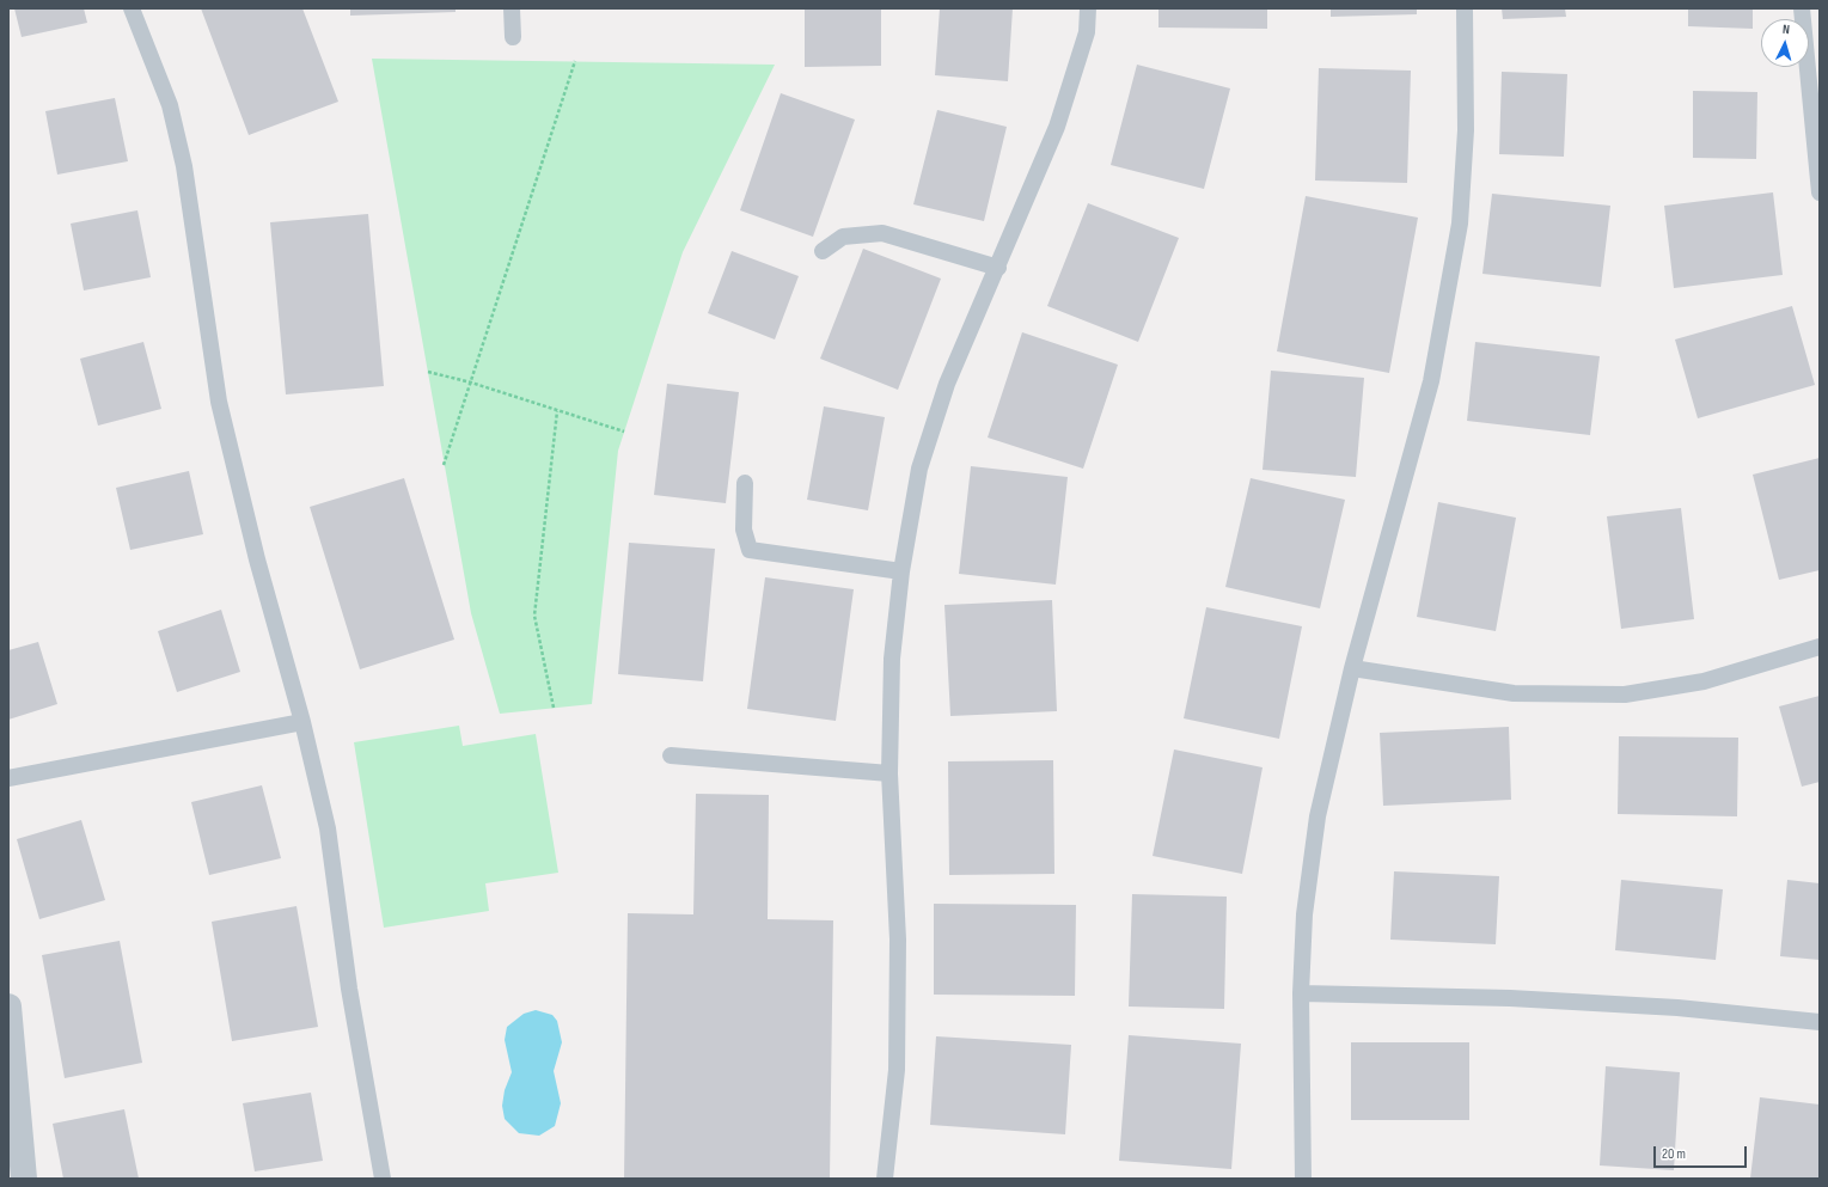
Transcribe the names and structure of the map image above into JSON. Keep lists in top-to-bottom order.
{
  "scale_bar": "20 m",
  "north": "top"
}
